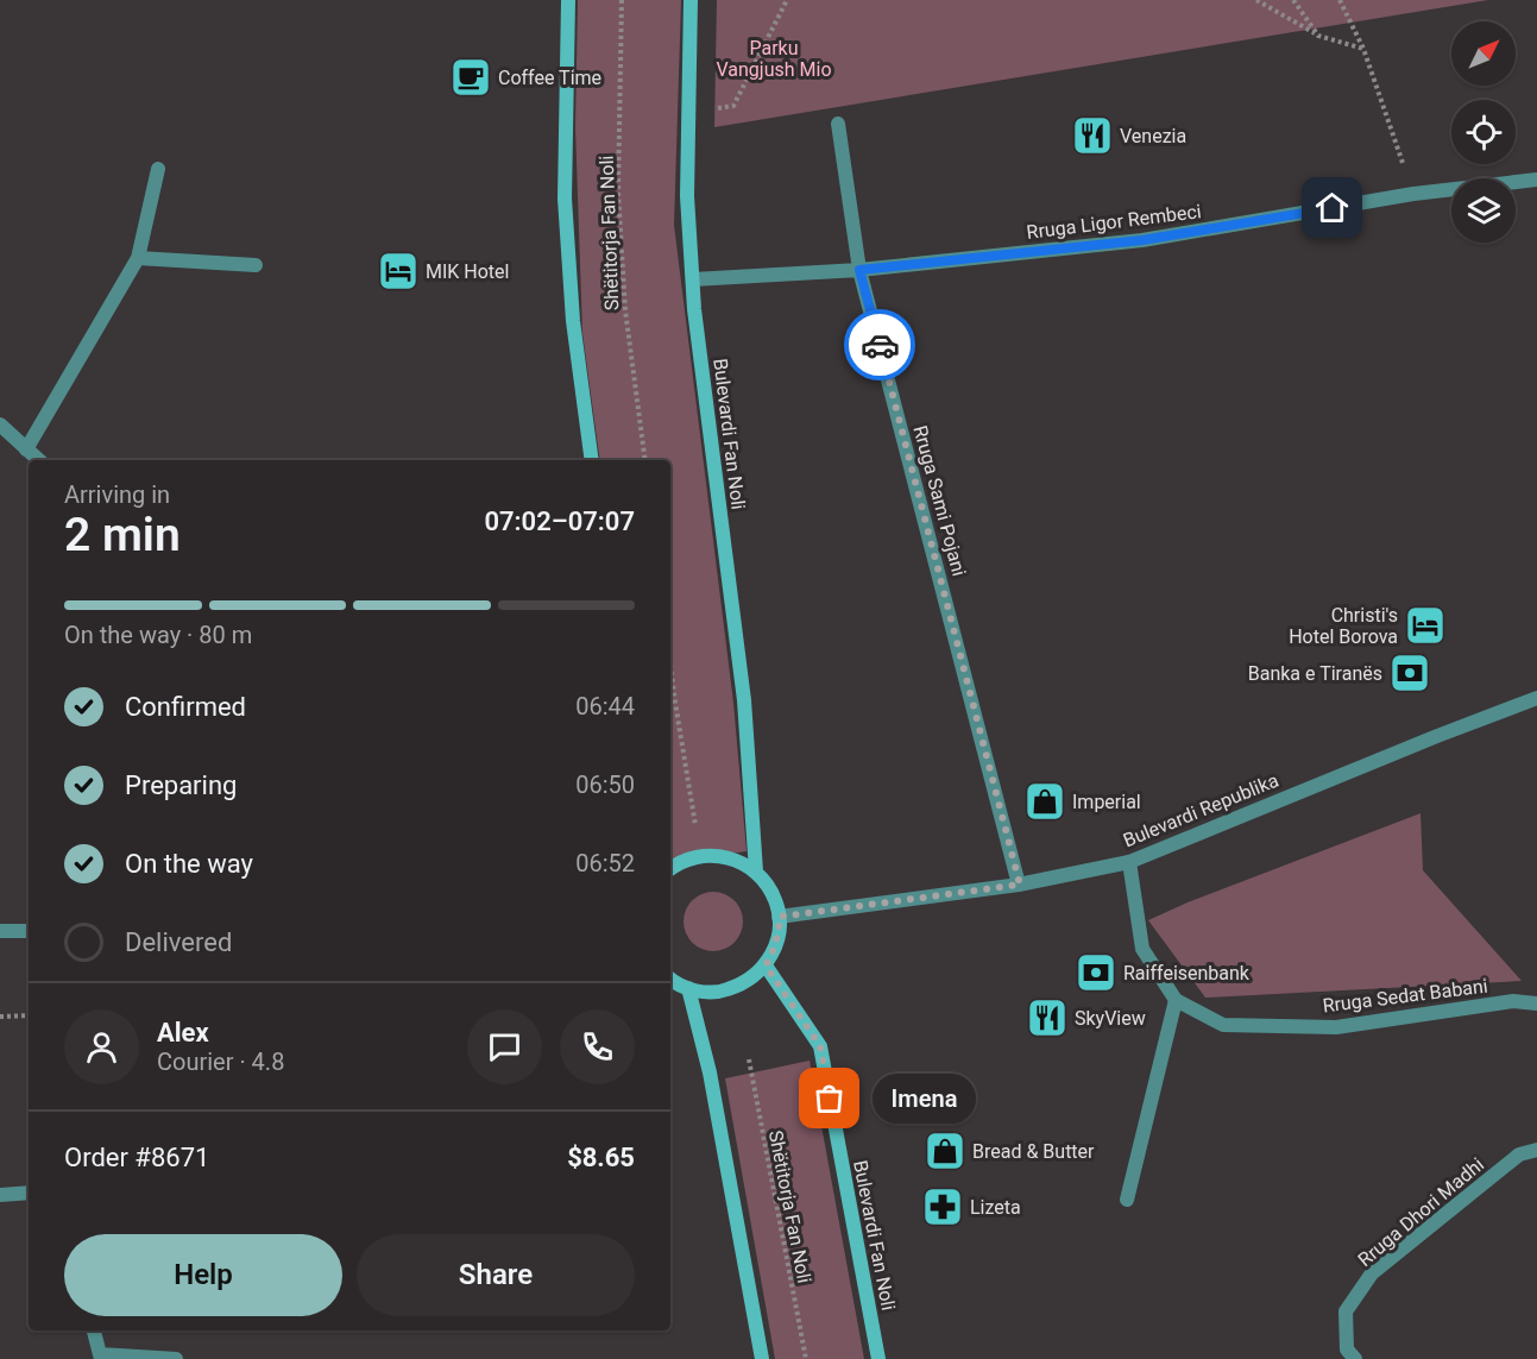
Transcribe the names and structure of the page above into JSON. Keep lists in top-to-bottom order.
{
  "streets": {
    "main road": ["Bulevardi Fan Noli"],
    "street": [
      "Rruga Ligor Rembeci",
      "Rruga Sami Pojani",
      "Bulevardi Republika",
      "Rruga Sedat Babani",
      "Rruga Dhori Madhi"
    ],
    "path": ["Shëtitorja Fan Noli"]
  },
  "crossings": [
    ["Rruga Ligor Rembeci", "Bulevardi Fan Noli"],
    ["Rruga Ligor Rembeci", "Rruga Sami Pojani"],
    ["Rruga Sami Pojani", "Bulevardi Republika"],
    ["Bulevardi Republika", "Rruga Sedat Babani"]
  ],
  "parks": ["Parku Vangjush Mio"],
  "places": {
    "cafe": ["Coffee Time"],
    "restaurant": ["Venezia", "SkyView"],
    "hotel": ["MIK Hotel", "Christi's Hotel Borova"],
    "bank": ["Banka e Tiranës", "Raiffeisenbank"],
    "shop": ["Imperial", "Bread & Butter"],
    "other": ["Imena"],
    "pharmacy": ["Lizeta"]
  },
  "north": "top right",
  "page": {
    "heading": ["2 min", "Arriving in", "07:02–07:07"],
    "panel": [
      "Alex",
      "Courier · 4.8",
      "Order #8671",
      "$8.65"
    ],
    "bar": "On the way · 80 m",
    "list": [
      ["Confirmed", "06:44"],
      ["Preparing", "06:50"],
      ["On the way", "06:52"],
      "Delivered"
    ],
    "bubble": "Imena",
    "buttons": ["Help", "Share"]
  }
}
